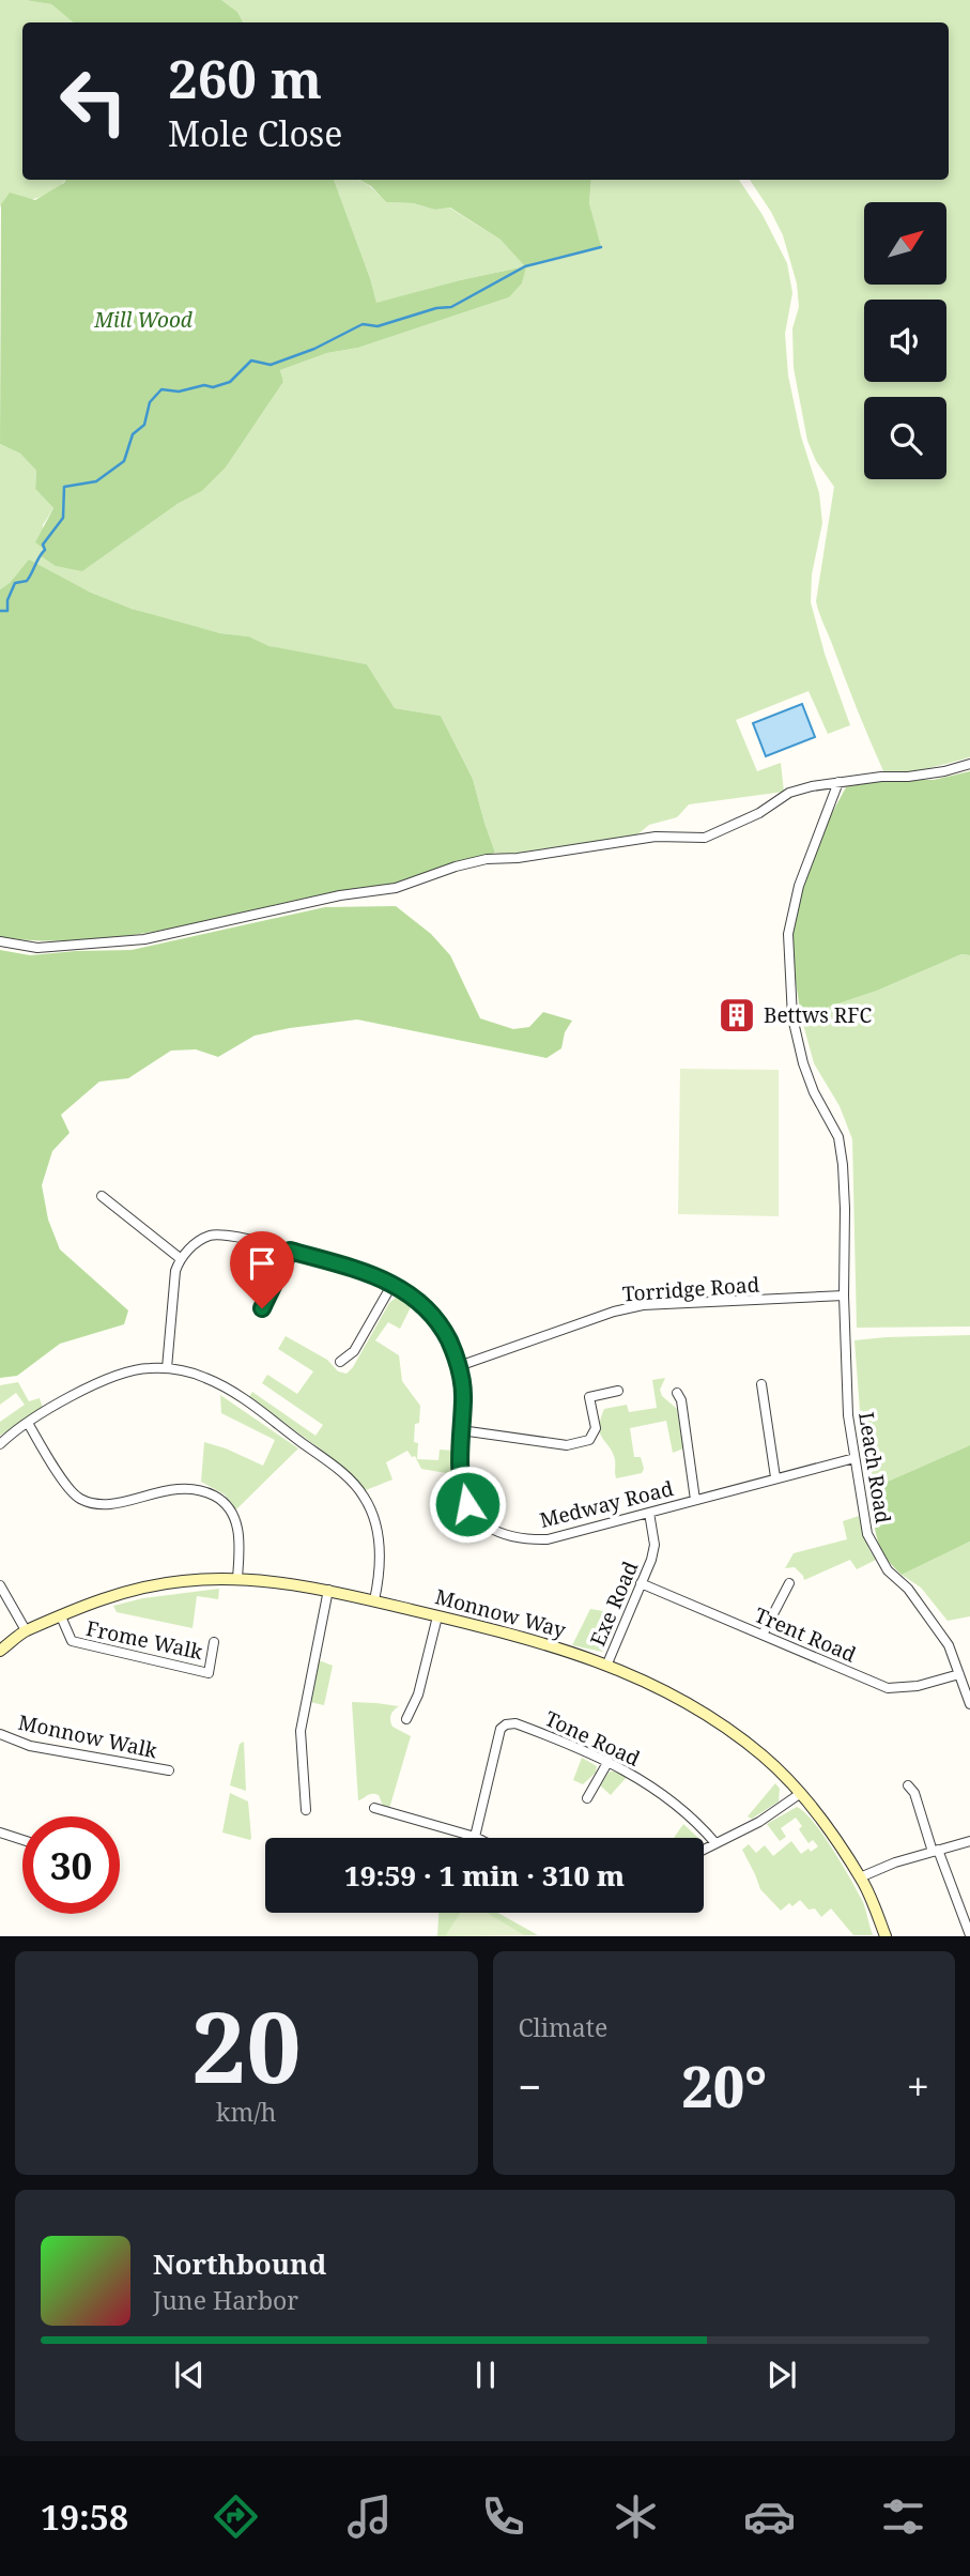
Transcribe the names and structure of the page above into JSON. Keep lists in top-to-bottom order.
{
  "streets": {
    "street": [
      "Torridge Road",
      "Leach Road",
      "Medway Road",
      "Exe Road",
      "Monnow Way",
      "Trent Road",
      "Frome Walk",
      "Monnow Walk",
      "Tone Road"
    ]
  },
  "crossings": [
    ["Torridge Road", "Leach Road"],
    ["Torridge Road", "Medway Road"],
    ["Leach Road", "Medway Road"],
    ["Leach Road", "Trent Road"],
    ["Medway Road", "Exe Road"],
    ["Exe Road", "Monnow Way"],
    ["Exe Road", "Trent Road"],
    ["Monnow Way", "Frome Walk"]
  ],
  "parks": ["Mill Wood"],
  "places": {
    "building": ["Bettws RFC"]
  },
  "north": "top right",
  "page": {
    "turn": ["260 m", "Mole Close"],
    "limit": "30",
    "trip": "19:59 · 1 min · 310 m",
    "tile": [
      ["20", "km/h"],
      "Climate"
    ],
    "heat": ["−", "20°", "+"],
    "song": ["Northbound", "June Harbor"],
    "tabs": "19:58"
  }
}
